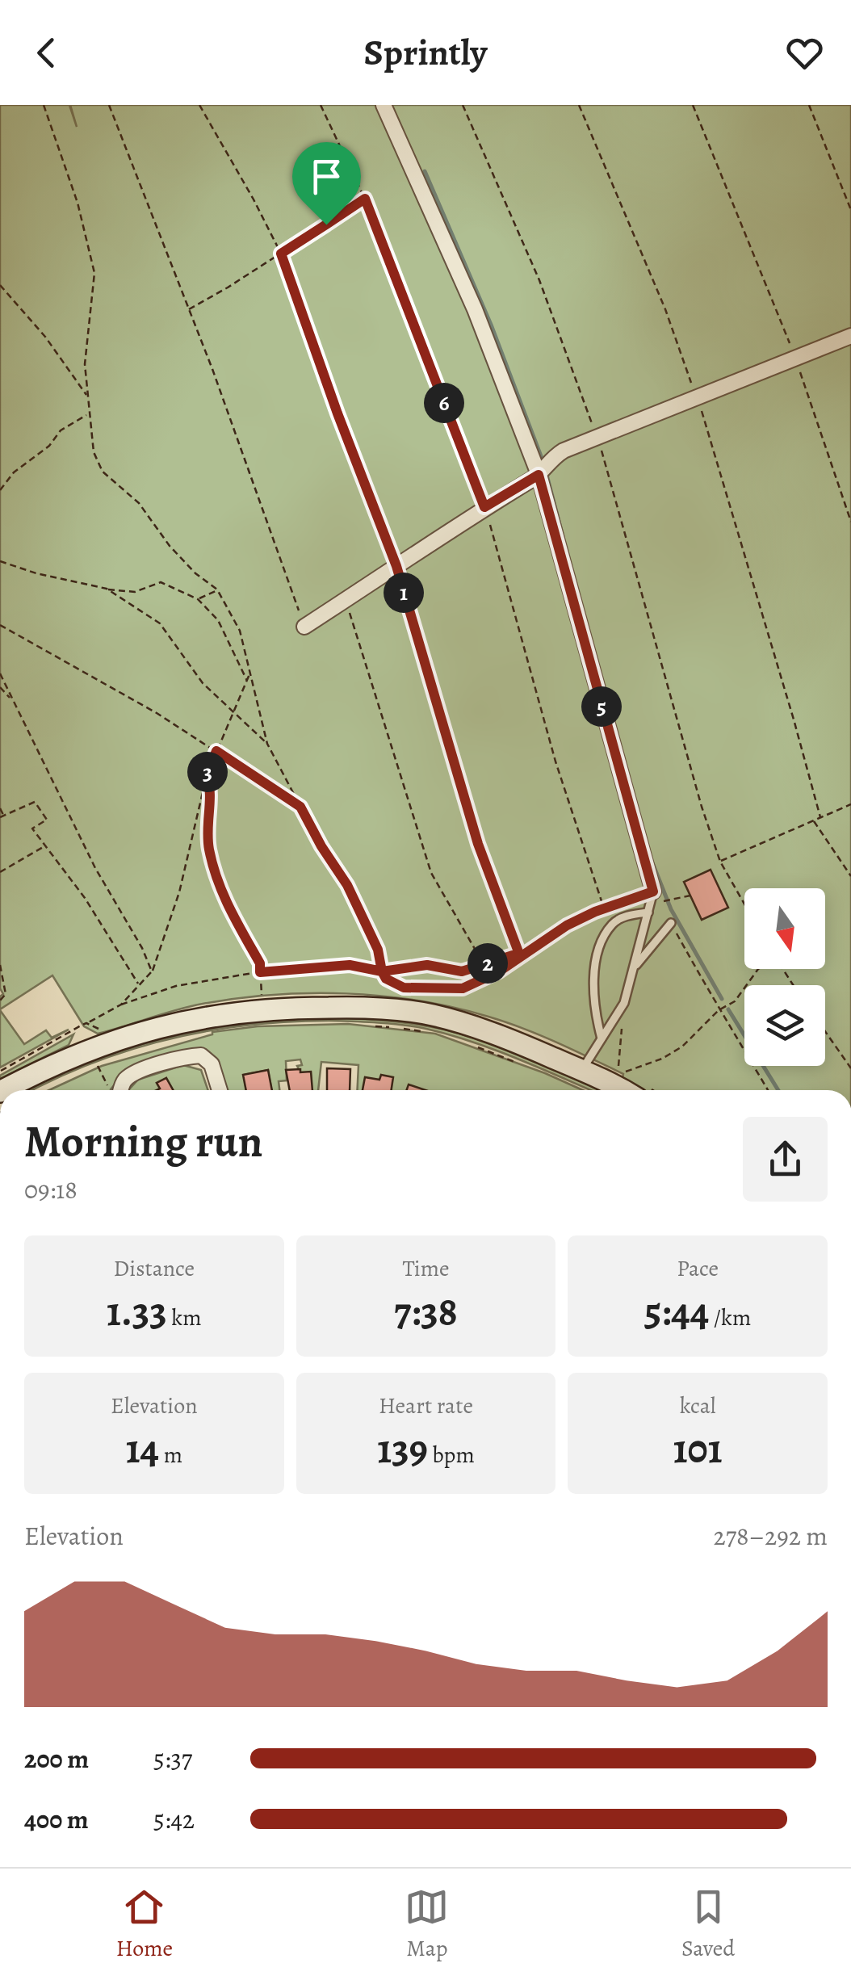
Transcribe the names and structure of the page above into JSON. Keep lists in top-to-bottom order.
{
  "north": "bottom",
  "page": {
    "header": "Sprintly",
    "pins": [
      "6",
      "1",
      "5",
      "3",
      "2"
    ],
    "heading": ["Morning run", "09:18"],
    "stats": [
      ["Distance", "1.33 km"],
      ["Time", "7:38"],
      ["Pace", "5:44 /km"],
      ["Elevation", "14 m"],
      ["Heart rate", "139 bpm"],
      ["kcal", "101"]
    ],
    "chart": ["Elevation", "278–292 m"],
    "list": [
      {
        "name": "200 m",
        "note": "5:37"
      },
      {
        "name": "400 m",
        "note": "5:42"
      }
    ],
    "tabs": ["Home", "Map", "Saved"]
  }
}
